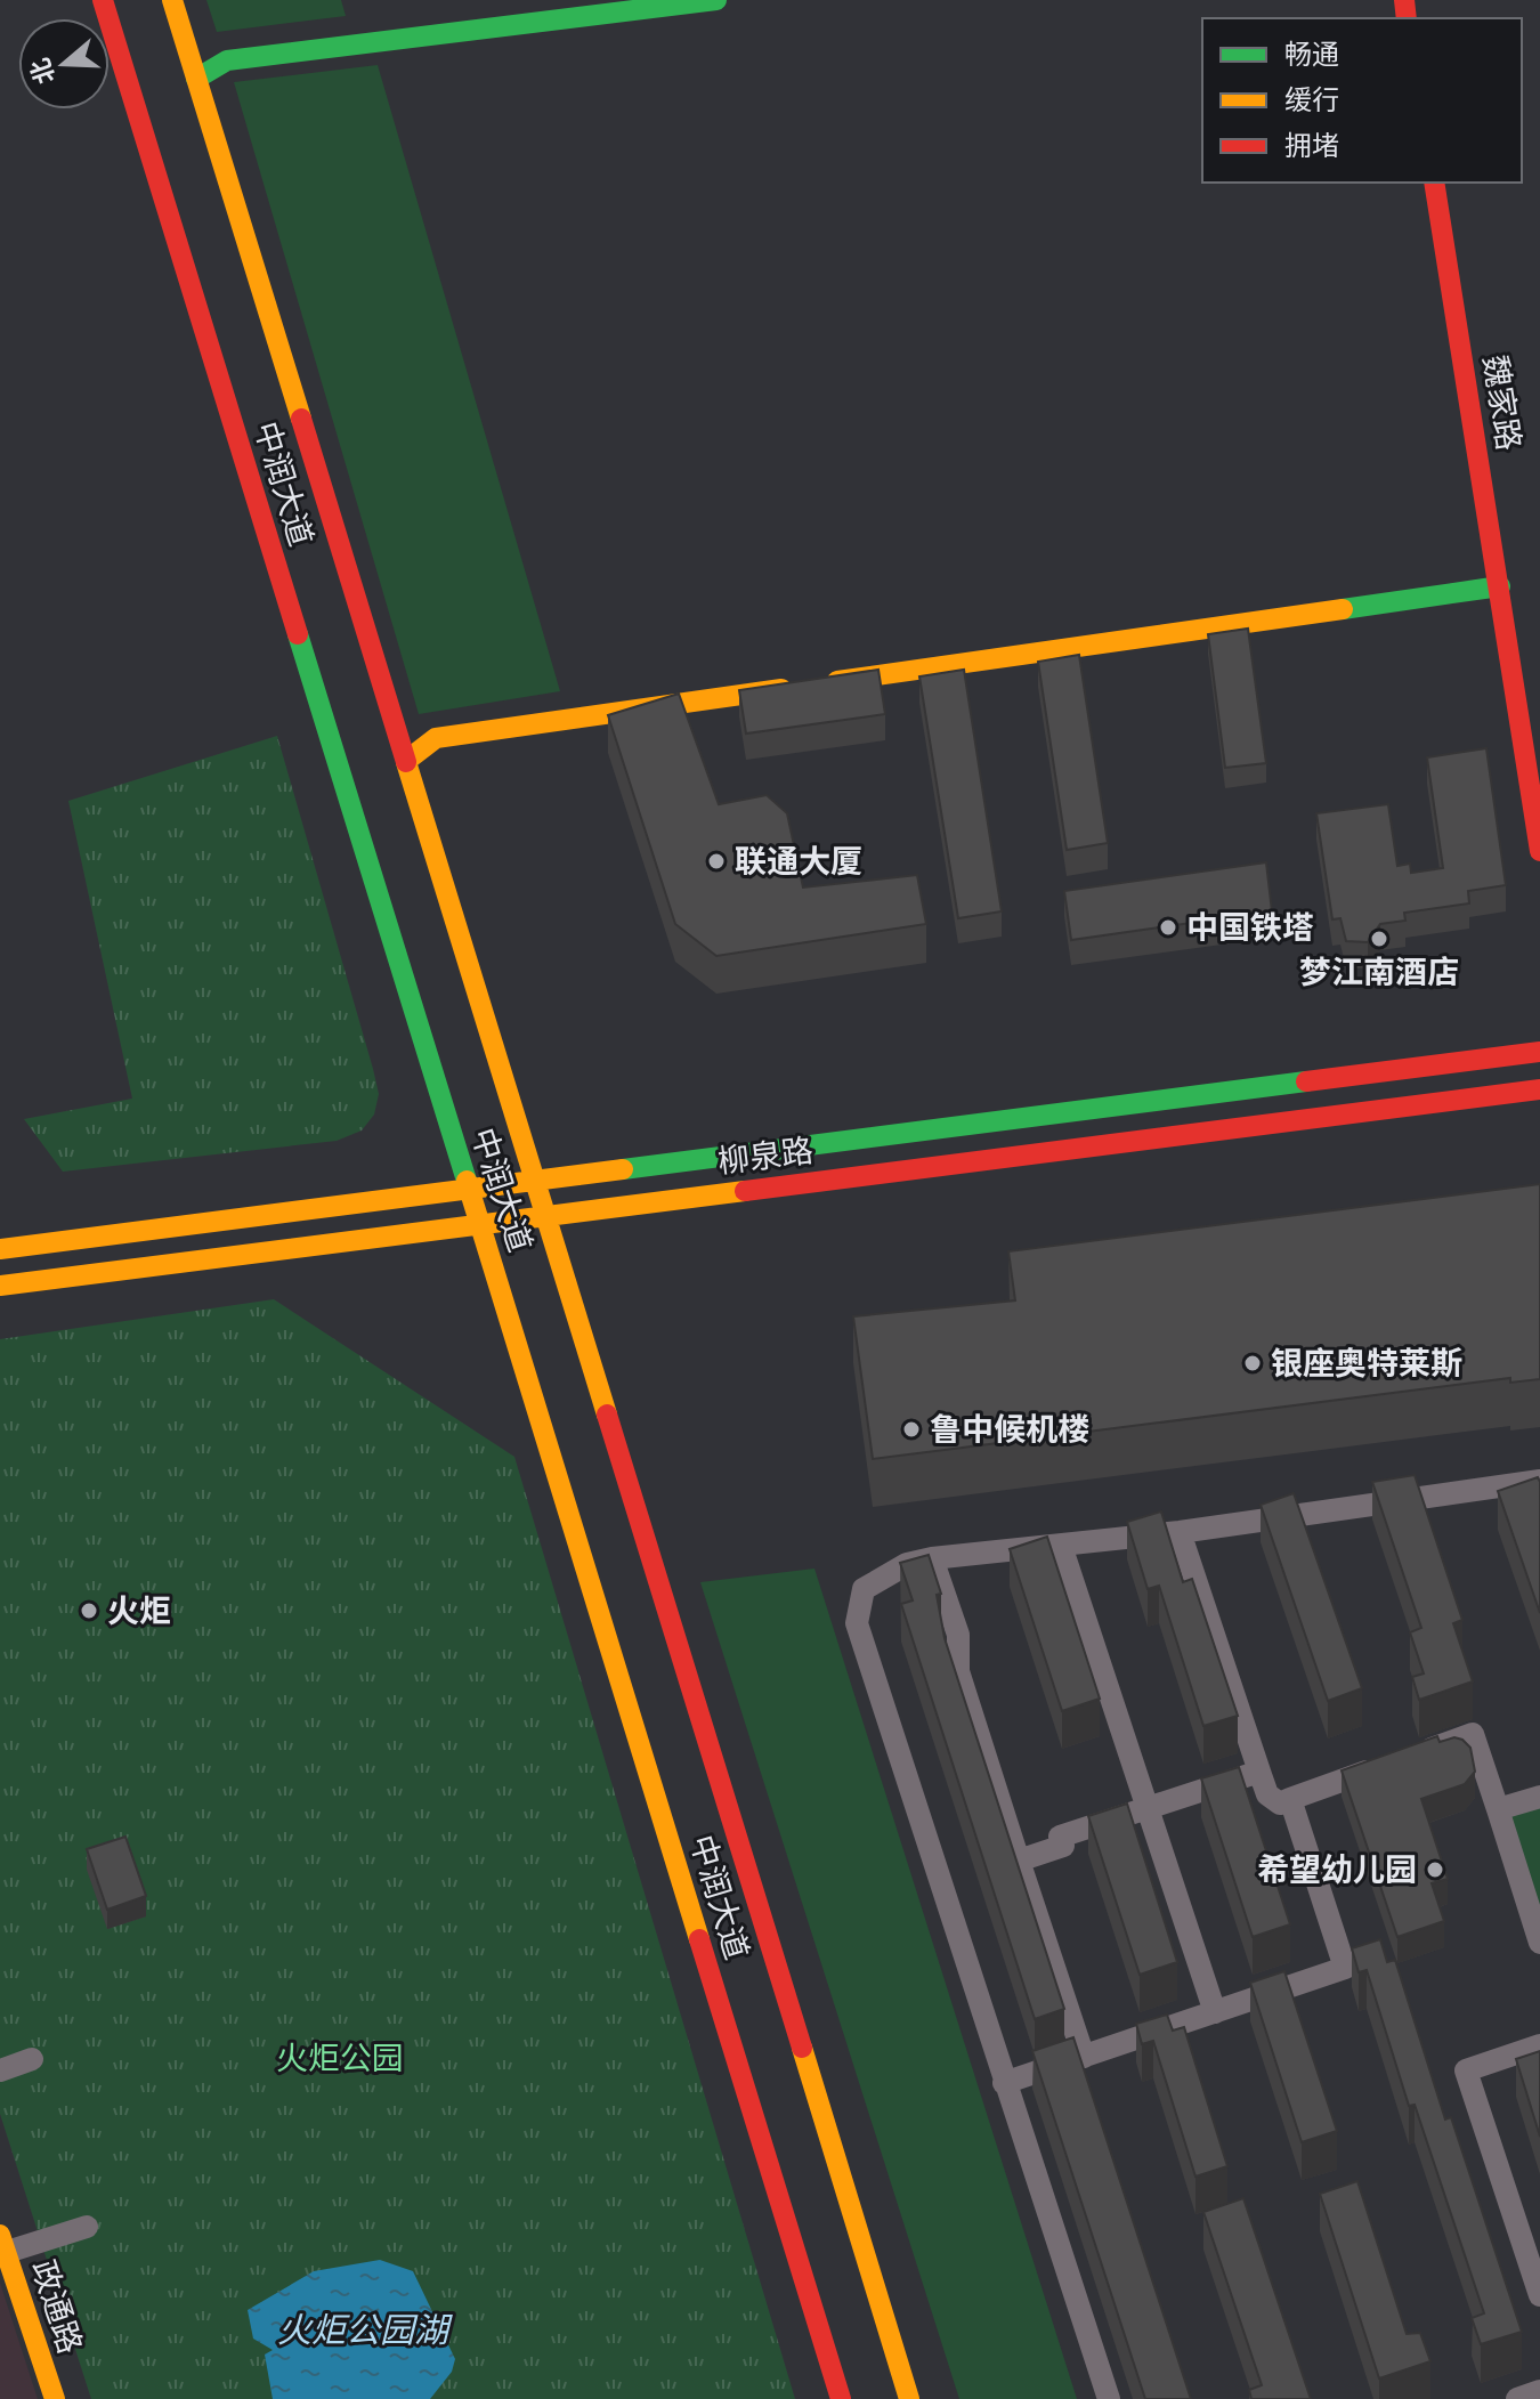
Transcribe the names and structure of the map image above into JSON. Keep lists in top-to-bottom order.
{
  "streets": {
    "main road": [
      "魏家路",
      "中润大道",
      "柳泉路",
      "政通路"
    ]
  },
  "crossings": [
    ["中润大道", "柳泉路"]
  ],
  "water": ["火炬公园湖"],
  "parks": ["火炬公园"],
  "places": [
    "联通大厦",
    "中国铁塔",
    "梦江南酒店",
    "银座奥特莱斯",
    "鲁中候机楼",
    "火炬",
    "希望幼儿园"
  ],
  "legend": ["畅通", "缓行", "拥堵"],
  "north": "left"
}
